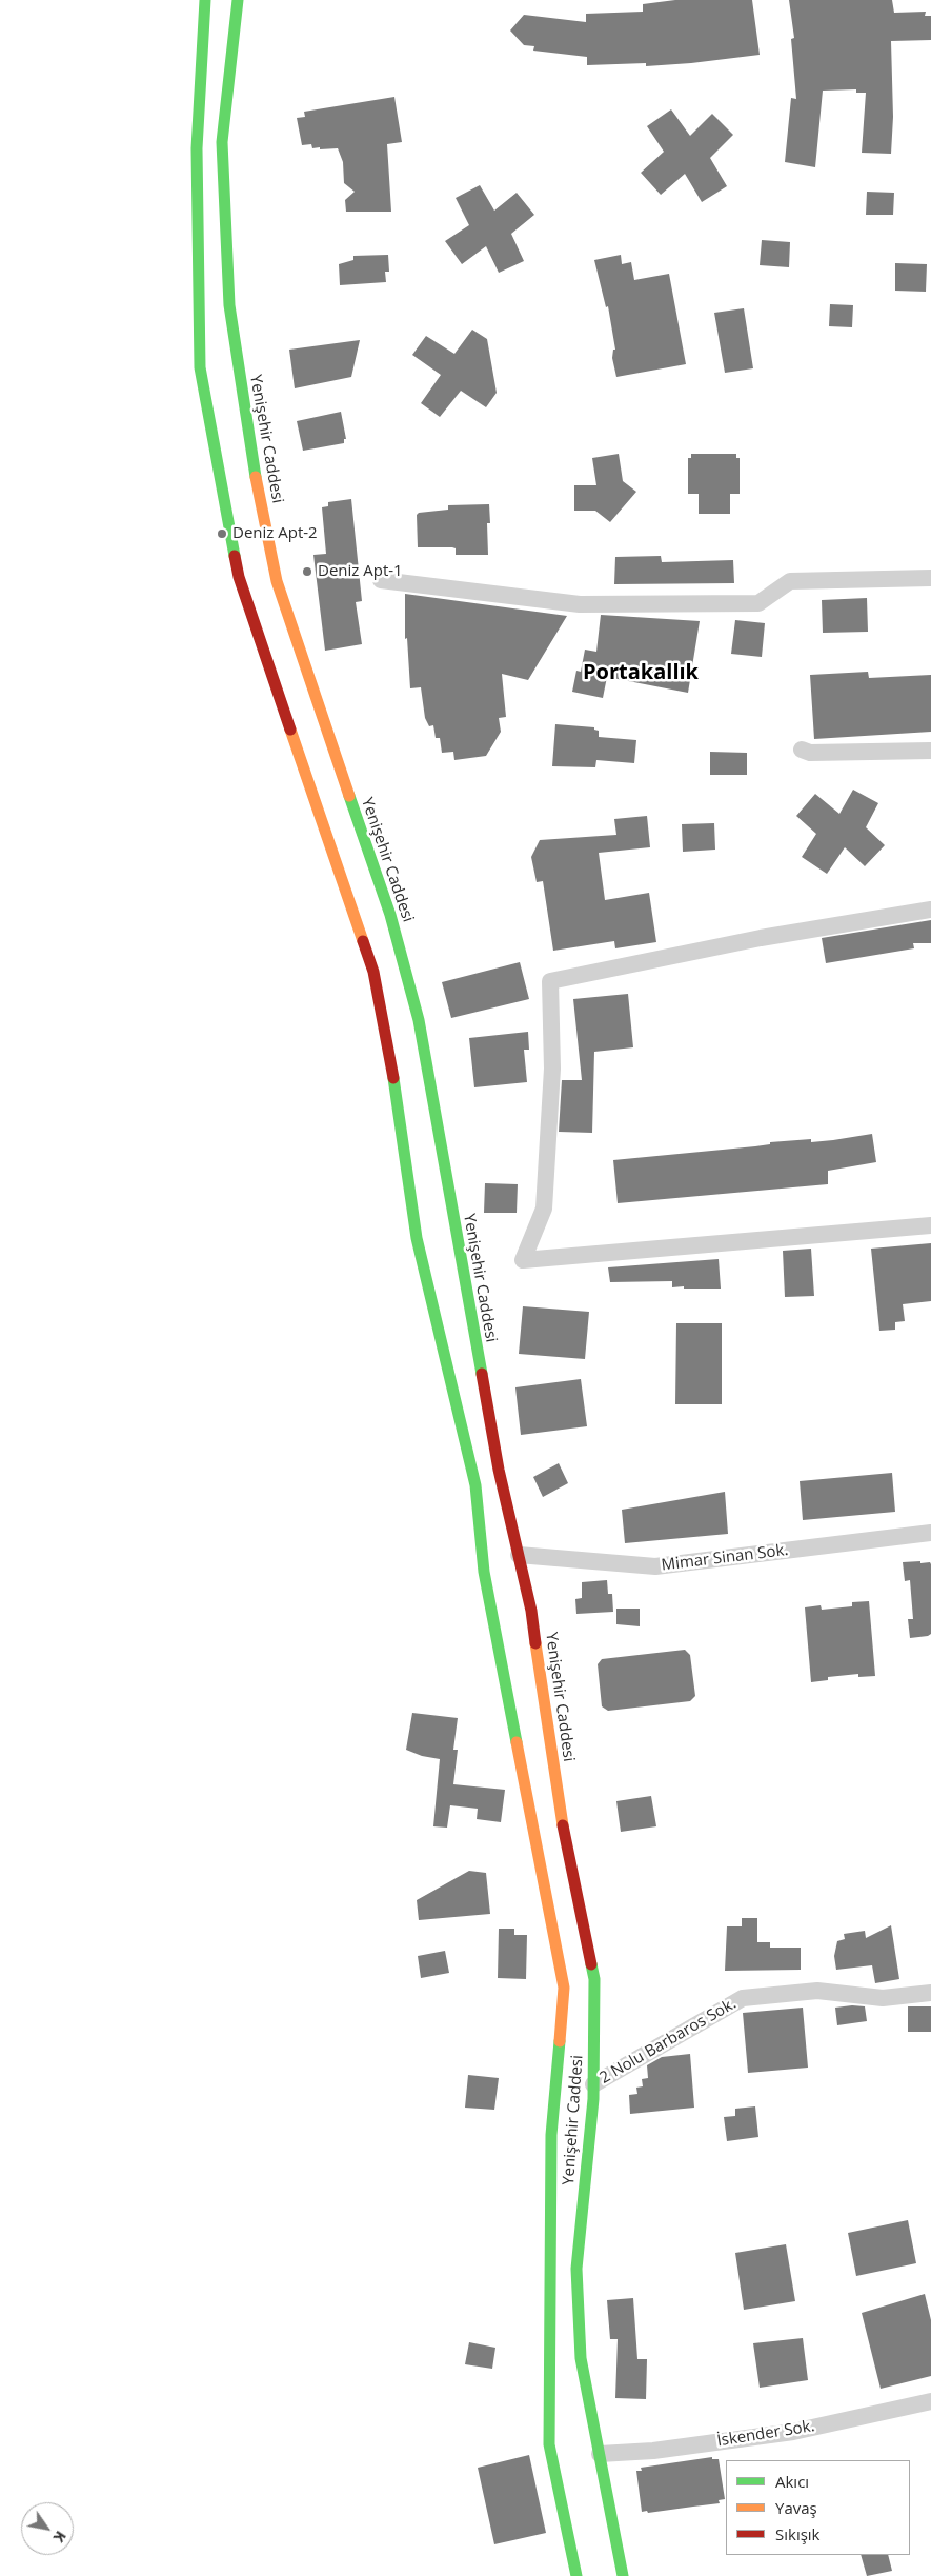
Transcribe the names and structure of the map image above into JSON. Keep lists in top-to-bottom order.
{
  "streets": {
    "main road": ["Yenişehir Caddesi"],
    "street": ["Mimar Sinan Sok.", "2 Nolu Barbaros Sok.", "İskender Sok."]
  },
  "crossings": [
    ["Yenişehir Caddesi", "Mimar Sinan Sok."],
    ["Yenişehir Caddesi", "2 Nolu Barbaros Sok."],
    ["Yenişehir Caddesi", "İskender Sok."]
  ],
  "districts": ["Portakallık"],
  "places": ["Deniz Apt-2", "Deniz Apt-1"],
  "legend": ["Akıcı", "Yavaş", "Sıkışık"],
  "north": "bottom right"
}
